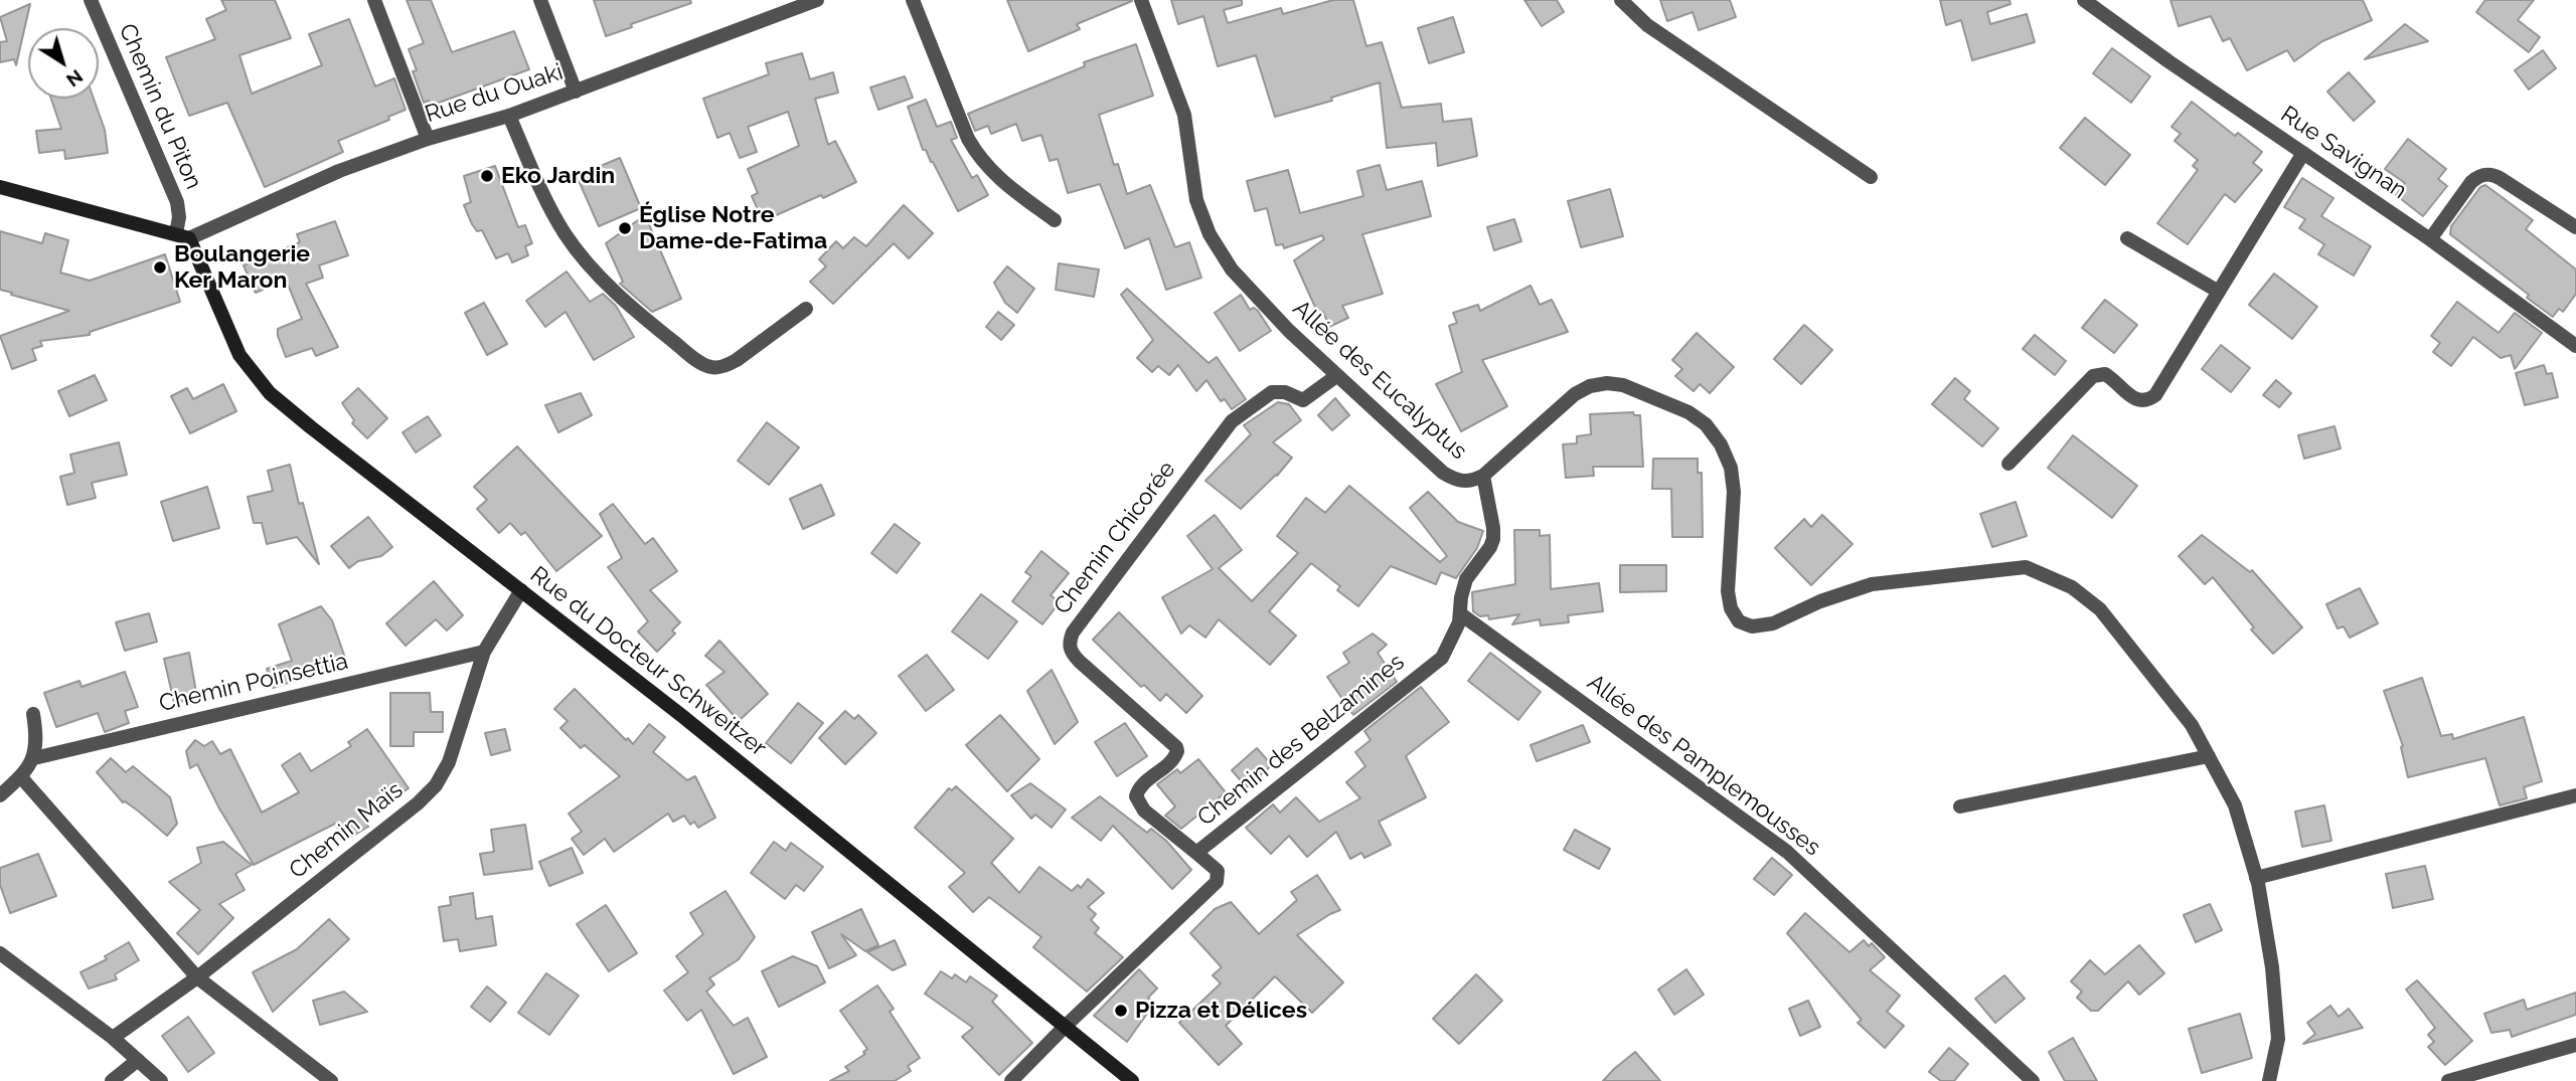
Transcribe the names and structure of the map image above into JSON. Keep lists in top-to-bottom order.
{
  "streets": {
    "main road": ["Rue du Docteur Schweitzer"],
    "street": [
      "Rue du Ouaki",
      "Chemin du Piton",
      "Rue Savignan",
      "Allée des Eucalyptus",
      "Chemin Chicorée",
      "Chemin Poinsettia",
      "Chemin des Belzamines",
      "Allée des Pamplemousses",
      "Chemin Maïs"
    ]
  },
  "crossings": [
    ["Rue du Ouaki", "Chemin du Piton"],
    ["Rue du Ouaki", "Rue du Docteur Schweitzer"],
    ["Chemin du Piton", "Rue du Docteur Schweitzer"],
    ["Allée des Eucalyptus", "Chemin Chicorée"],
    ["Allée des Eucalyptus", "Chemin des Belzamines"],
    ["Chemin Chicorée", "Chemin des Belzamines"],
    ["Rue du Docteur Schweitzer", "Chemin des Belzamines"],
    ["Rue du Docteur Schweitzer", "Chemin Maïs"],
    ["Chemin Poinsettia", "Chemin Maïs"],
    ["Chemin des Belzamines", "Allée des Pamplemousses"]
  ],
  "places": [
    "Eko Jardin",
    "Église Notre Dame-de-Fatima",
    "Boulangerie Ker Maron",
    "Pizza et Délices"
  ],
  "north": "bottom right"
}
